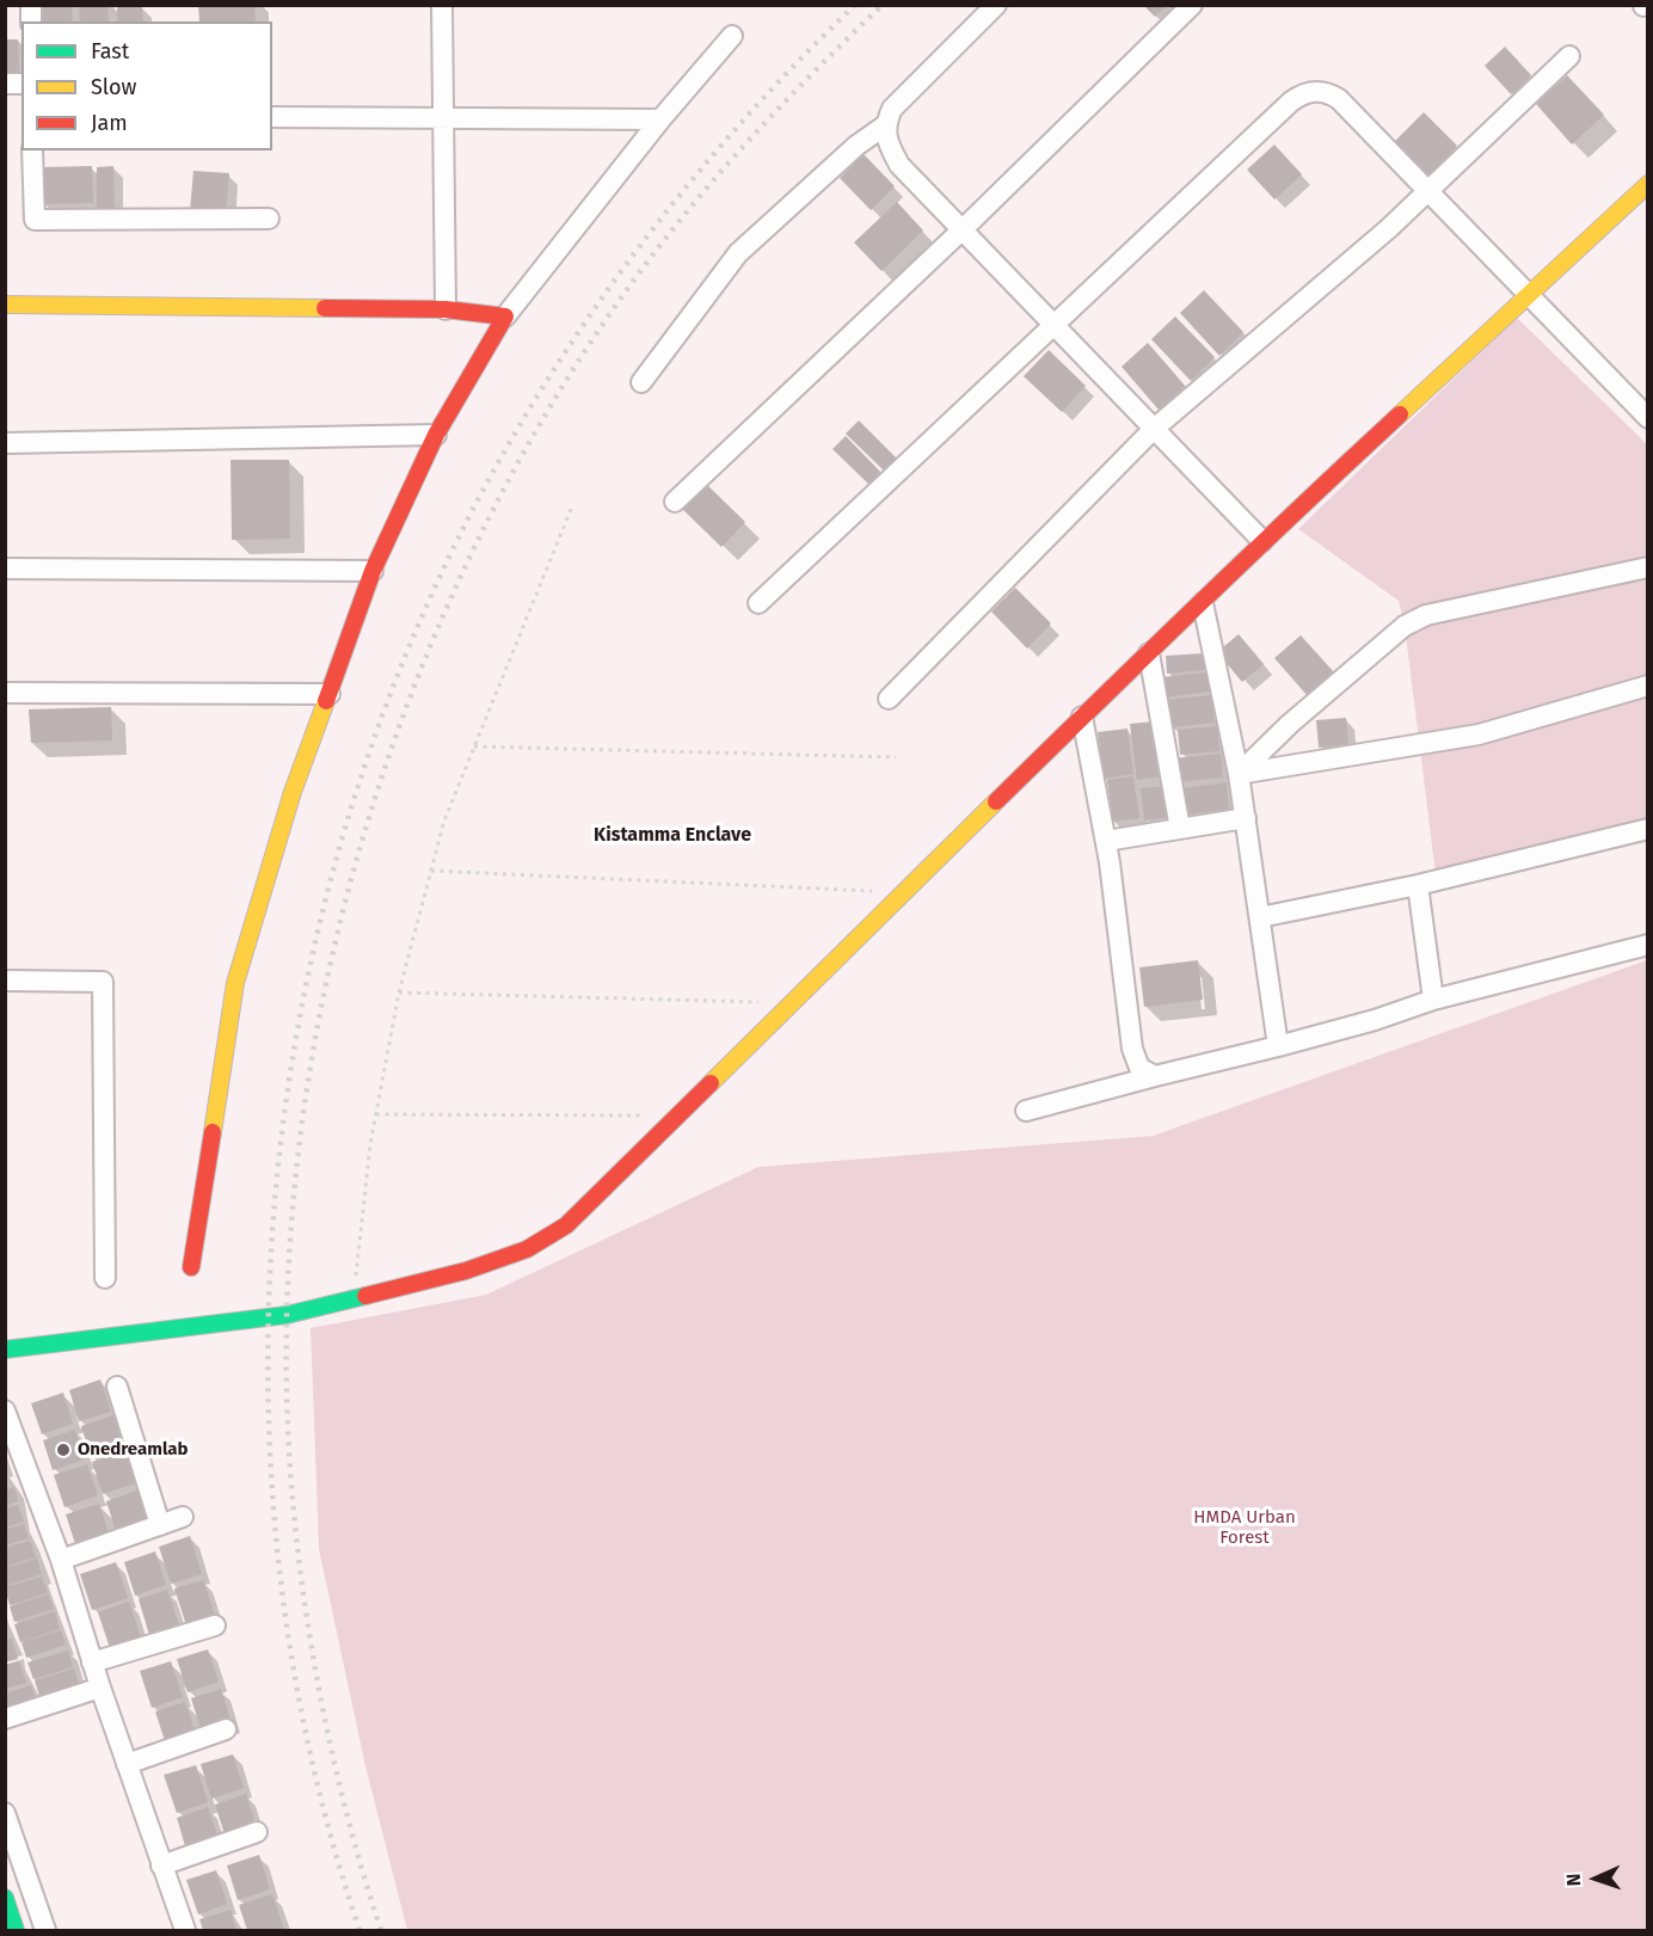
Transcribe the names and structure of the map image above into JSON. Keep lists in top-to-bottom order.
{
  "districts": ["Kistamma Enclave"],
  "parks": ["HMDA Urban Forest"],
  "places": ["Onedreamlab"],
  "legend": ["Fast", "Slow", "Jam"],
  "north": "left"
}
